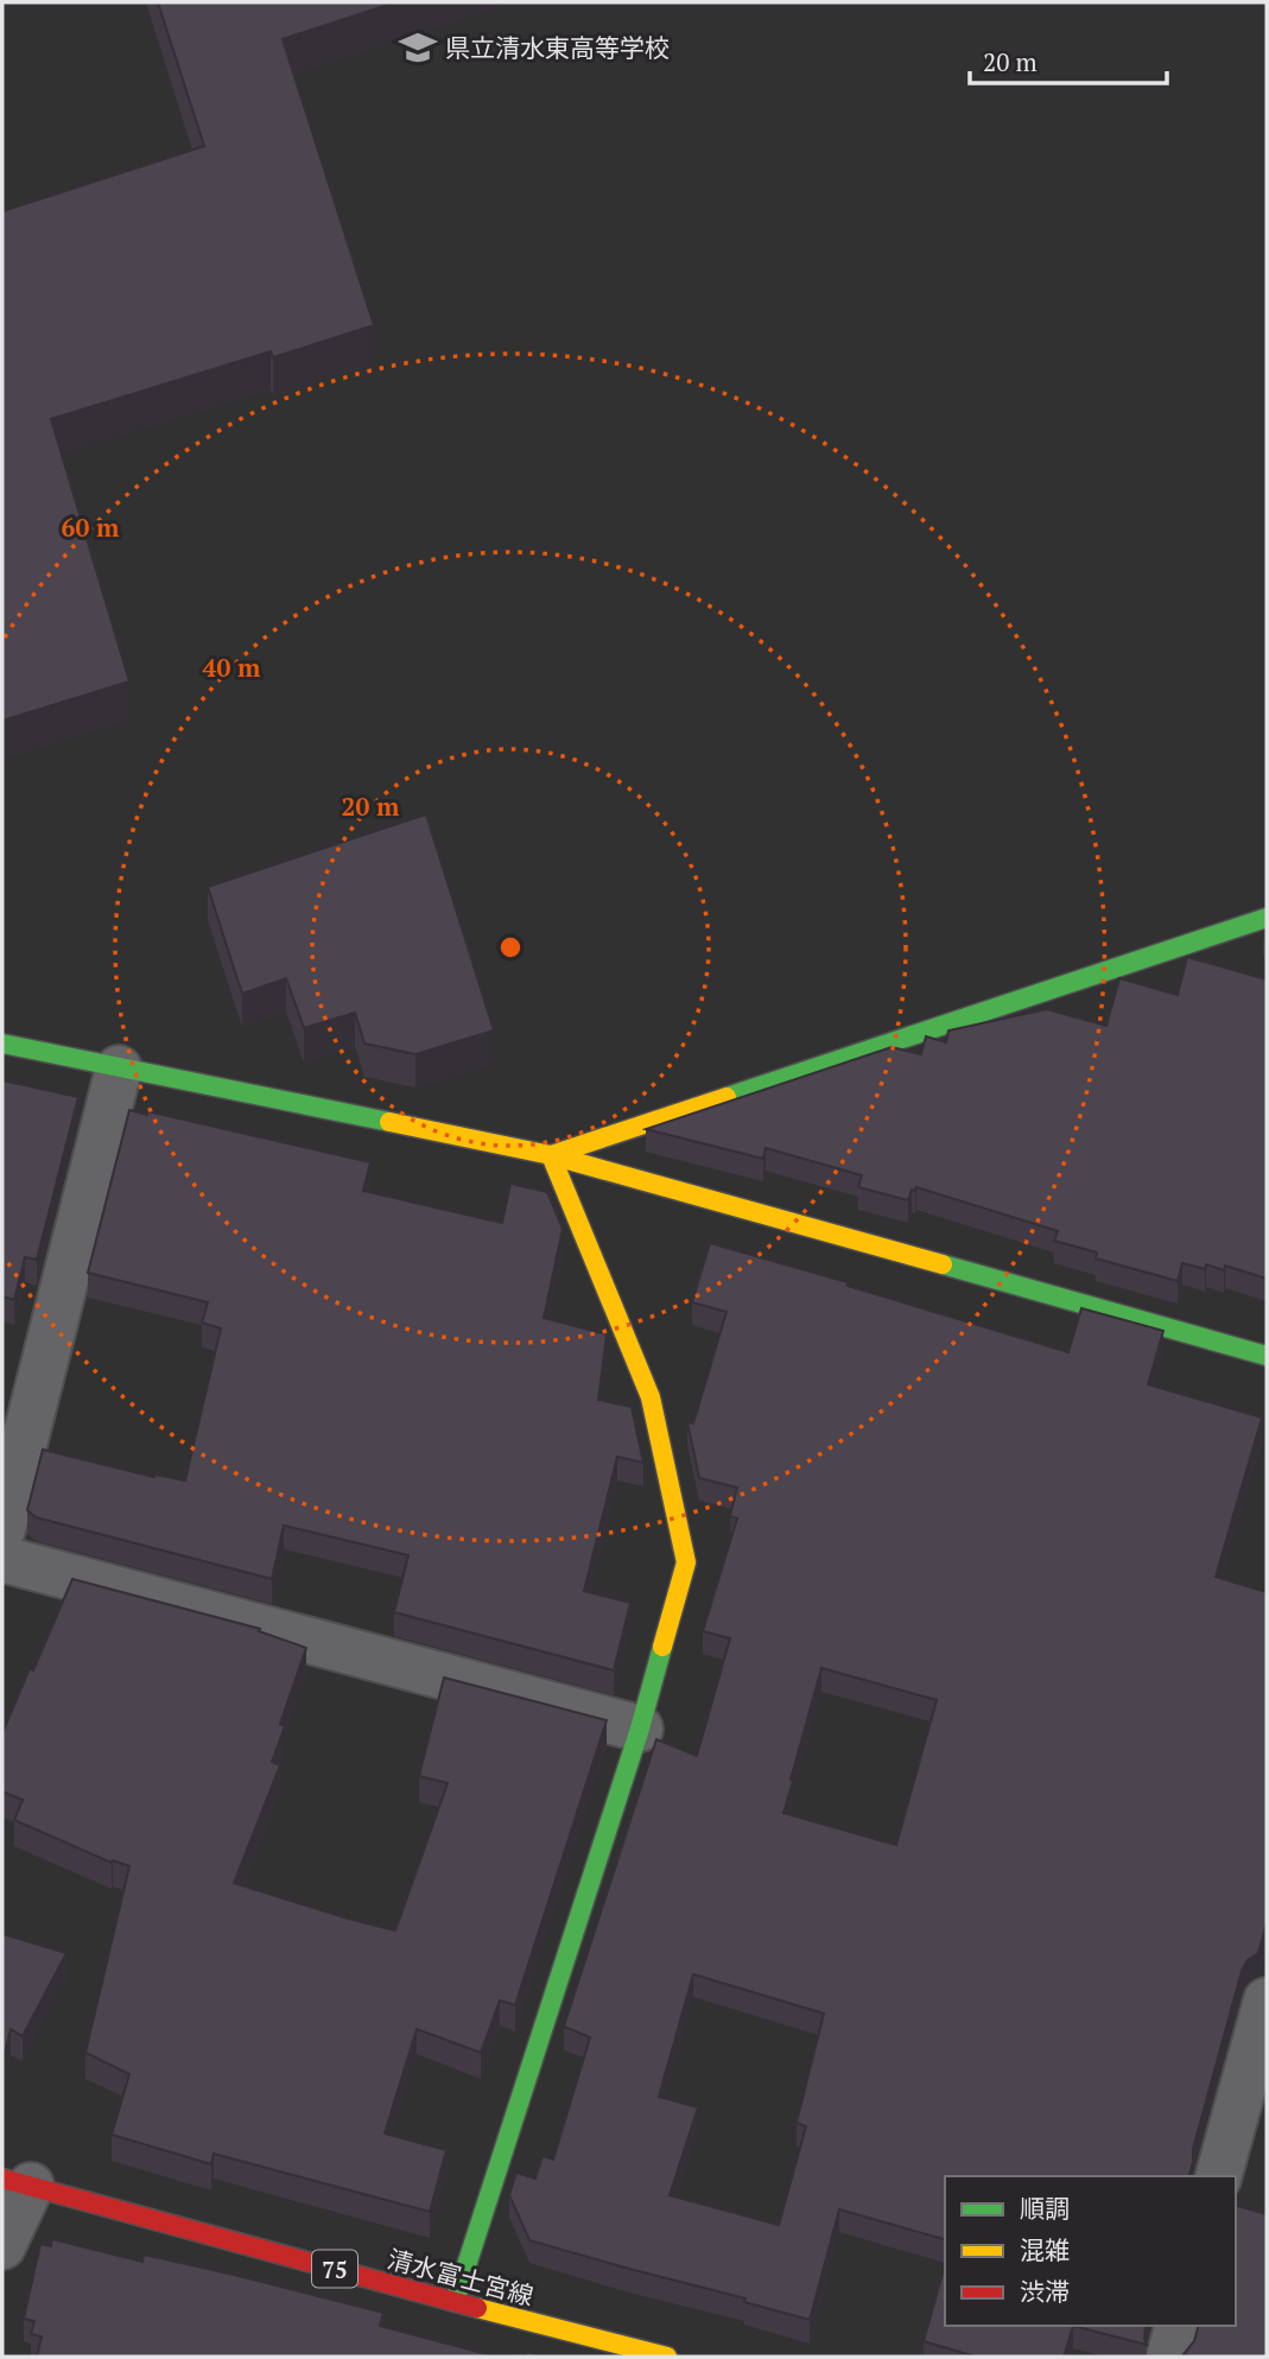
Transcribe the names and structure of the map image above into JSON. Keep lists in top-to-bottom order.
{
  "streets": {
    "street": ["75", "清水富士宮線"]
  },
  "places": {
    "school or university": ["県立清水東高等学校"]
  },
  "legend": ["順調", "混雑", "渋滞"],
  "scale_bar": "20 m",
  "rings": ["60 m", "40 m", "20 m"]
}
